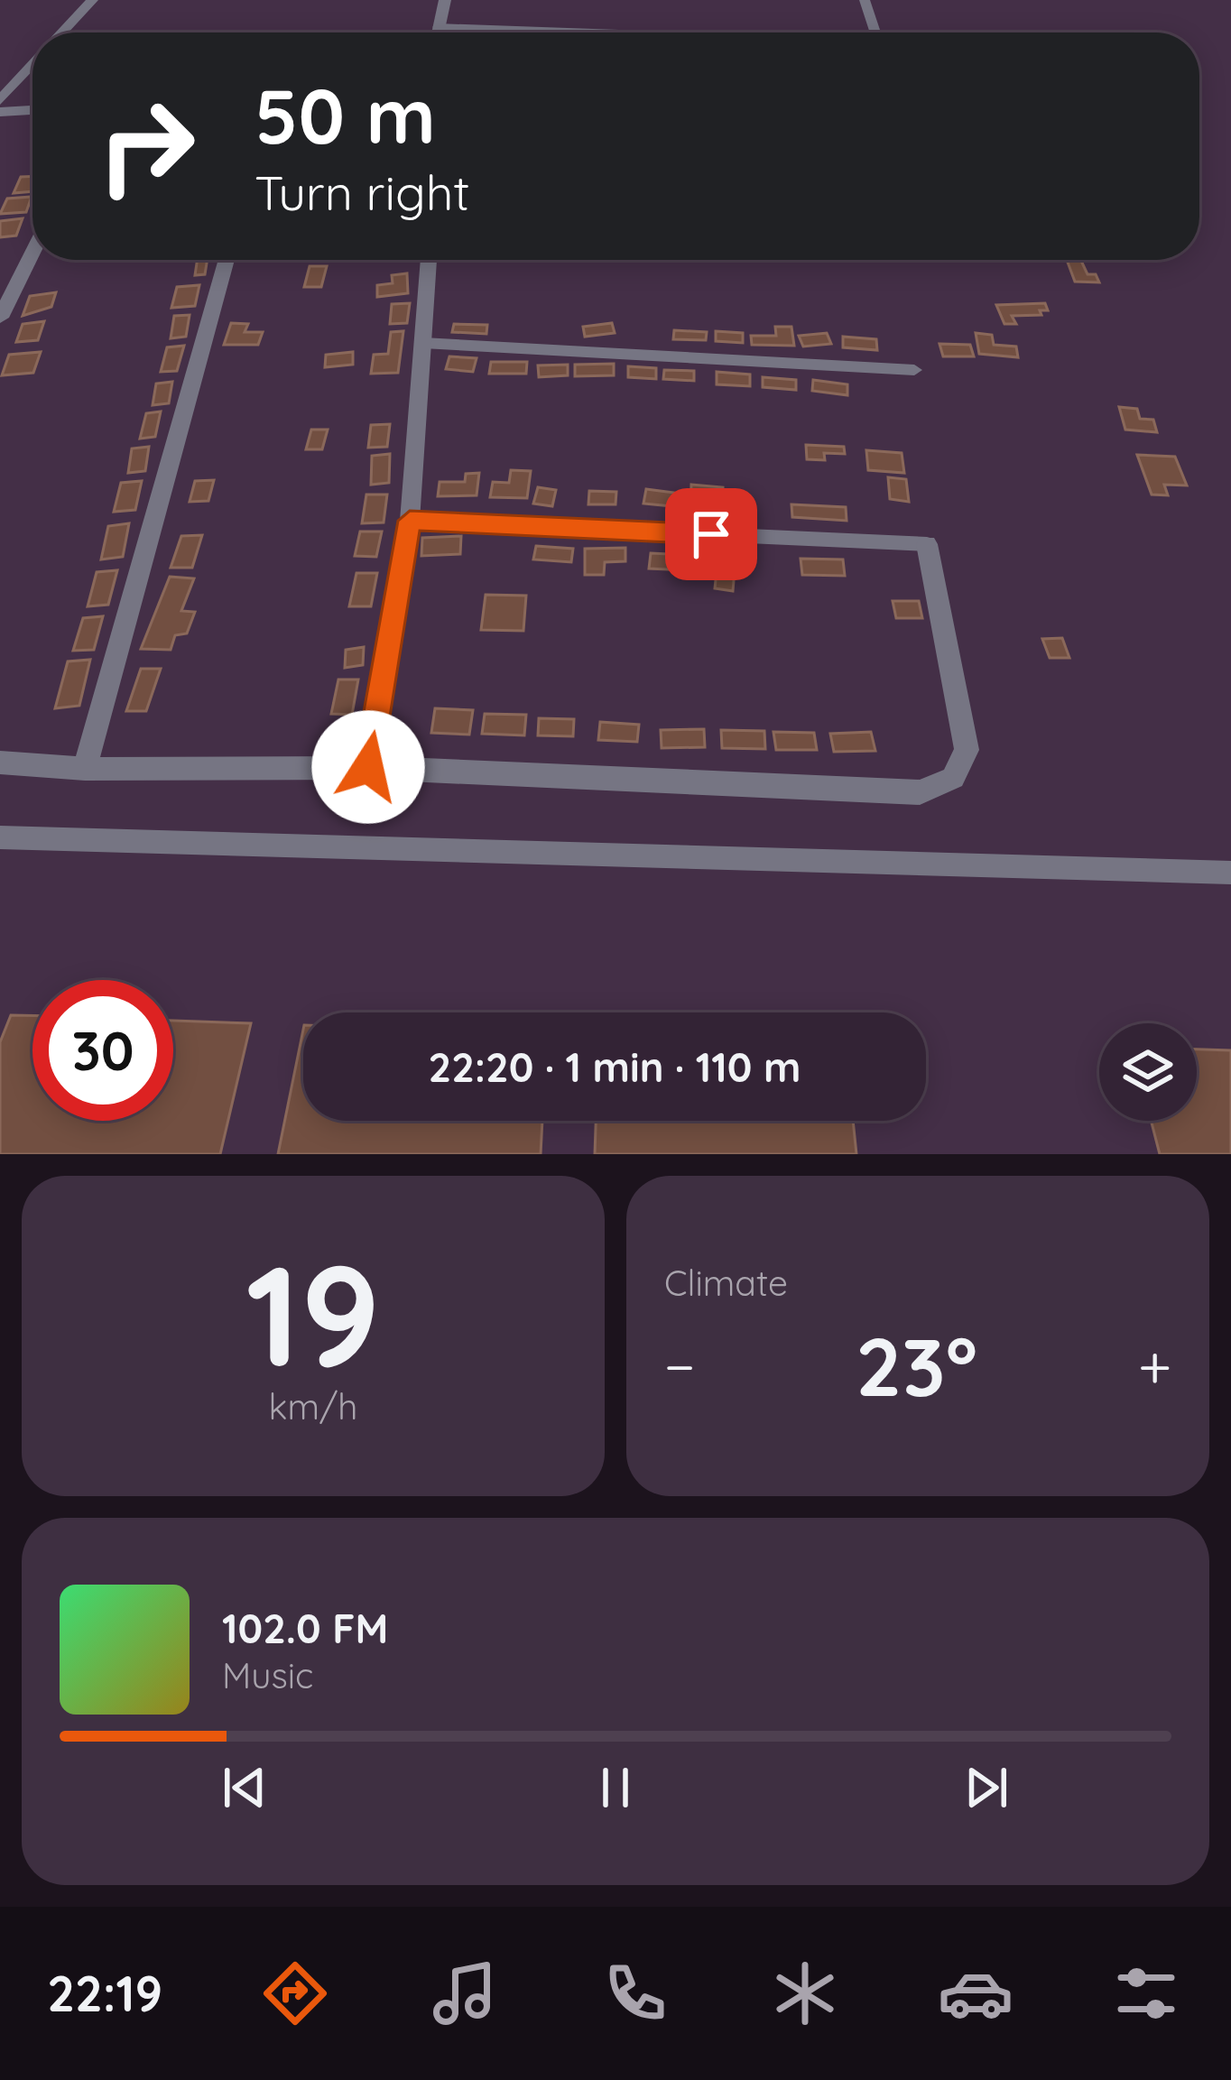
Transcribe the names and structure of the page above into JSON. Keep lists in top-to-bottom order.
{
  "page": {
    "turn": ["50 m", "Turn right"],
    "limit": "30",
    "trip": "22:20 · 1 min · 110 m",
    "tile": [
      ["19", "km/h"],
      "Climate"
    ],
    "heat": ["−", "23°", "+"],
    "song": ["102.0 FM", "Music"],
    "tabs": "22:19"
  }
}
